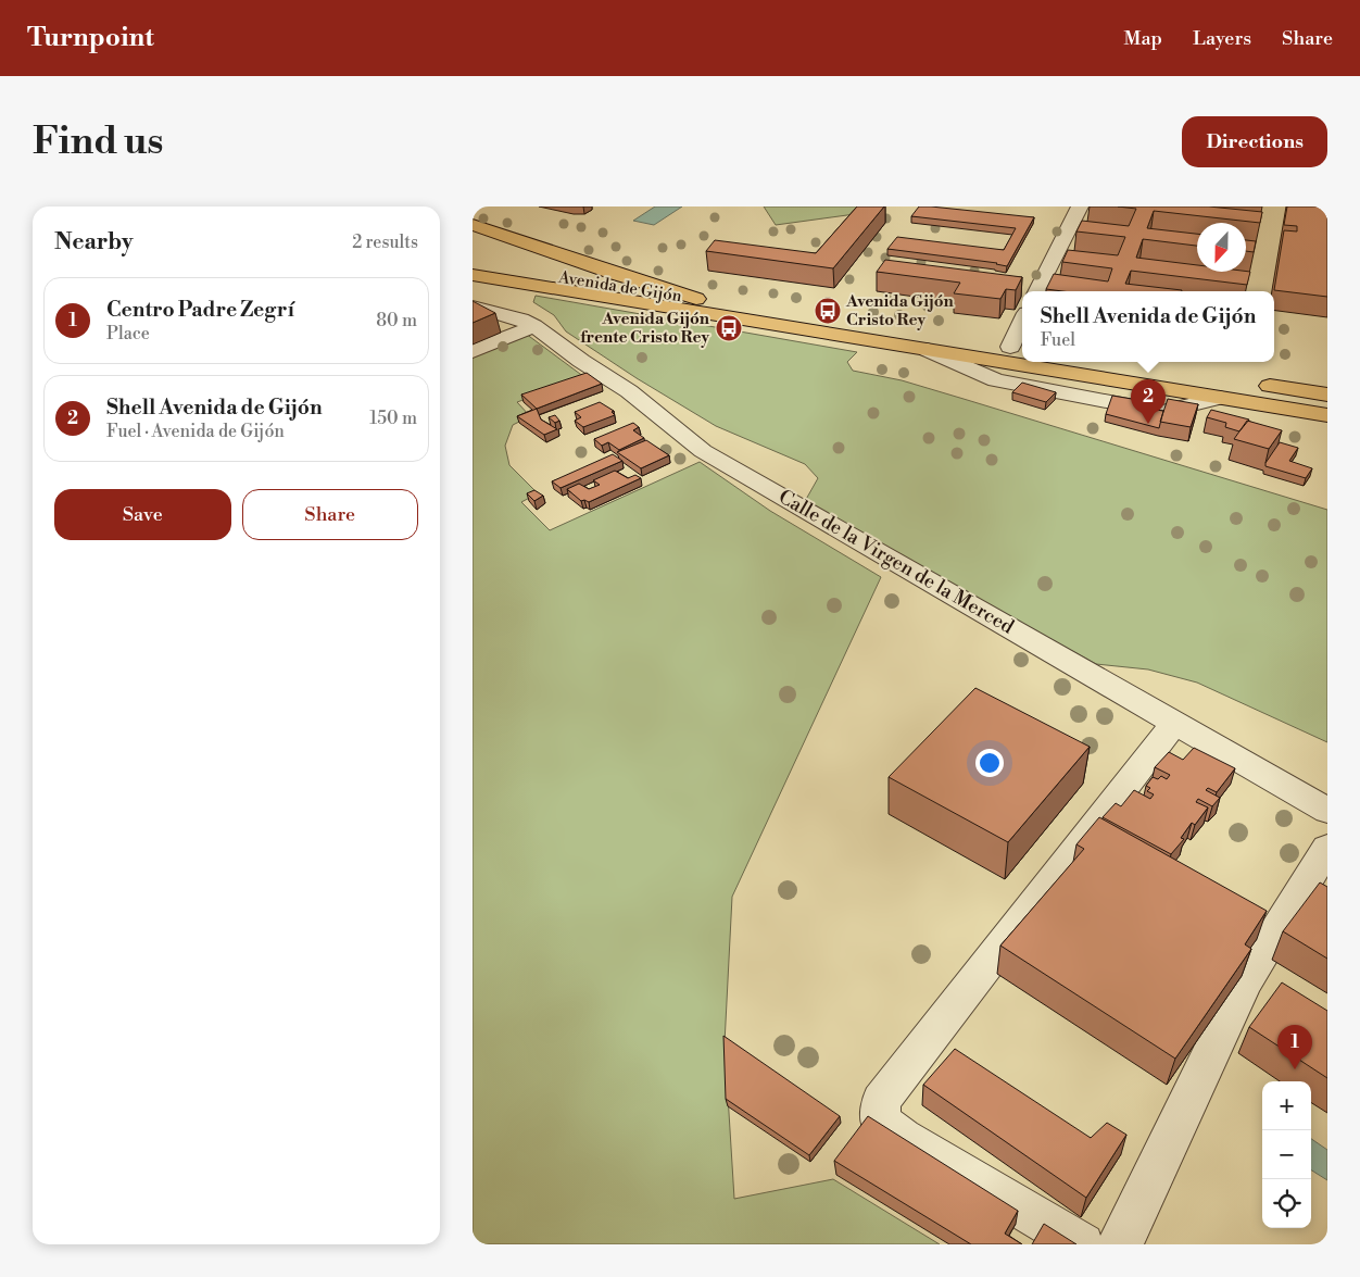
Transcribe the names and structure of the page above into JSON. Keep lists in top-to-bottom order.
{
  "streets": {
    "main road": ["Avenida de Gijón"],
    "street": ["Calle de la Virgen de la Merced"]
  },
  "places": {
    "bus stop": ["Avenida Gijón Cristo Rey", "Avenida Gijón frente Cristo Rey"]
  },
  "north": "bottom",
  "page": {
    "header": "Turnpoint",
    "nav": ["Map", "Layers", "Share"],
    "buttons": [
      "Directions",
      ["Save", "Share"]
    ],
    "title": "Find us",
    "heading": ["Nearby", "2 results"],
    "list": [
      {
        "mark": "1",
        "name": "Centro Padre Zegrí",
        "note": "Place",
        "value": "80 m"
      },
      {
        "mark": "2",
        "name": "Shell Avenida de Gijón",
        "note": "Fuel · Avenida de Gijón",
        "value": "150 m"
      }
    ],
    "popup": ["Shell Avenida de Gijón", "Fuel"],
    "pins": ["2", "1"],
    "map_buttons": ["+", "−"]
  }
}
